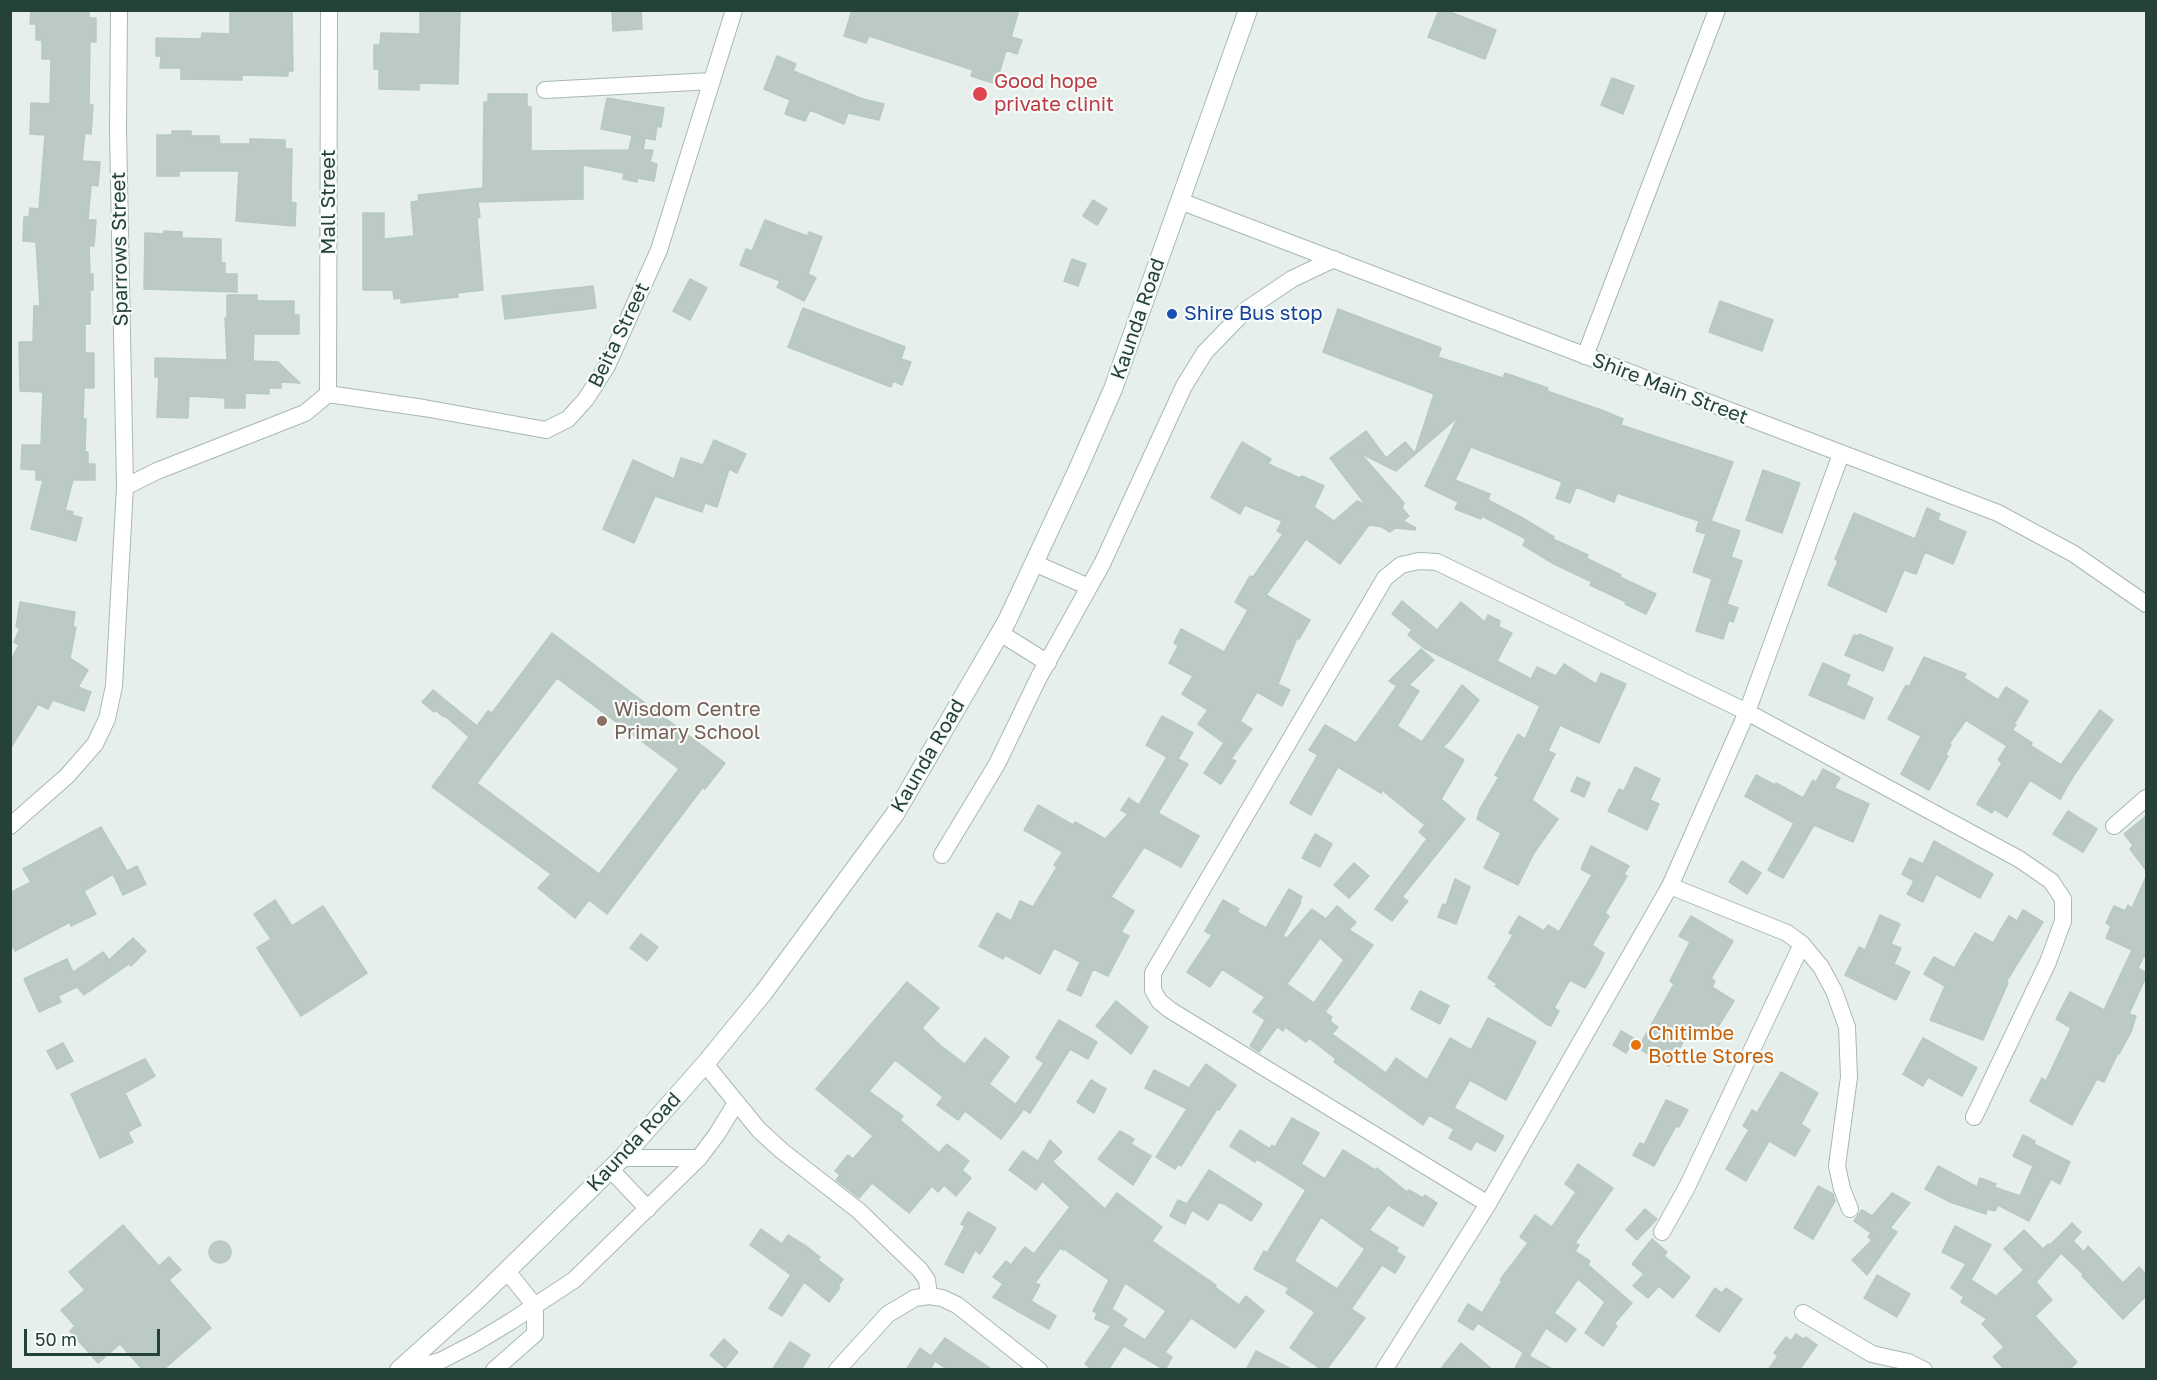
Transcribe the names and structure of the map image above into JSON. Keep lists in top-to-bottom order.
{
  "streets": {
    "main road": ["Kaunda Road"],
    "street": [
      "Mall Street",
      "Sparrows Street",
      "Beita Street",
      "Shire Main Street"
    ]
  },
  "crossings": [
    ["Mall Street", "Beita Street"],
    ["Kaunda Road", "Shire Main Street"]
  ],
  "places": [
    "Good hope private clinit",
    "Shire Bus stop",
    "Wisdom Centre Primary School",
    "Chitimbe Bottle Stores"
  ],
  "scale_bar": "50 m"
}
